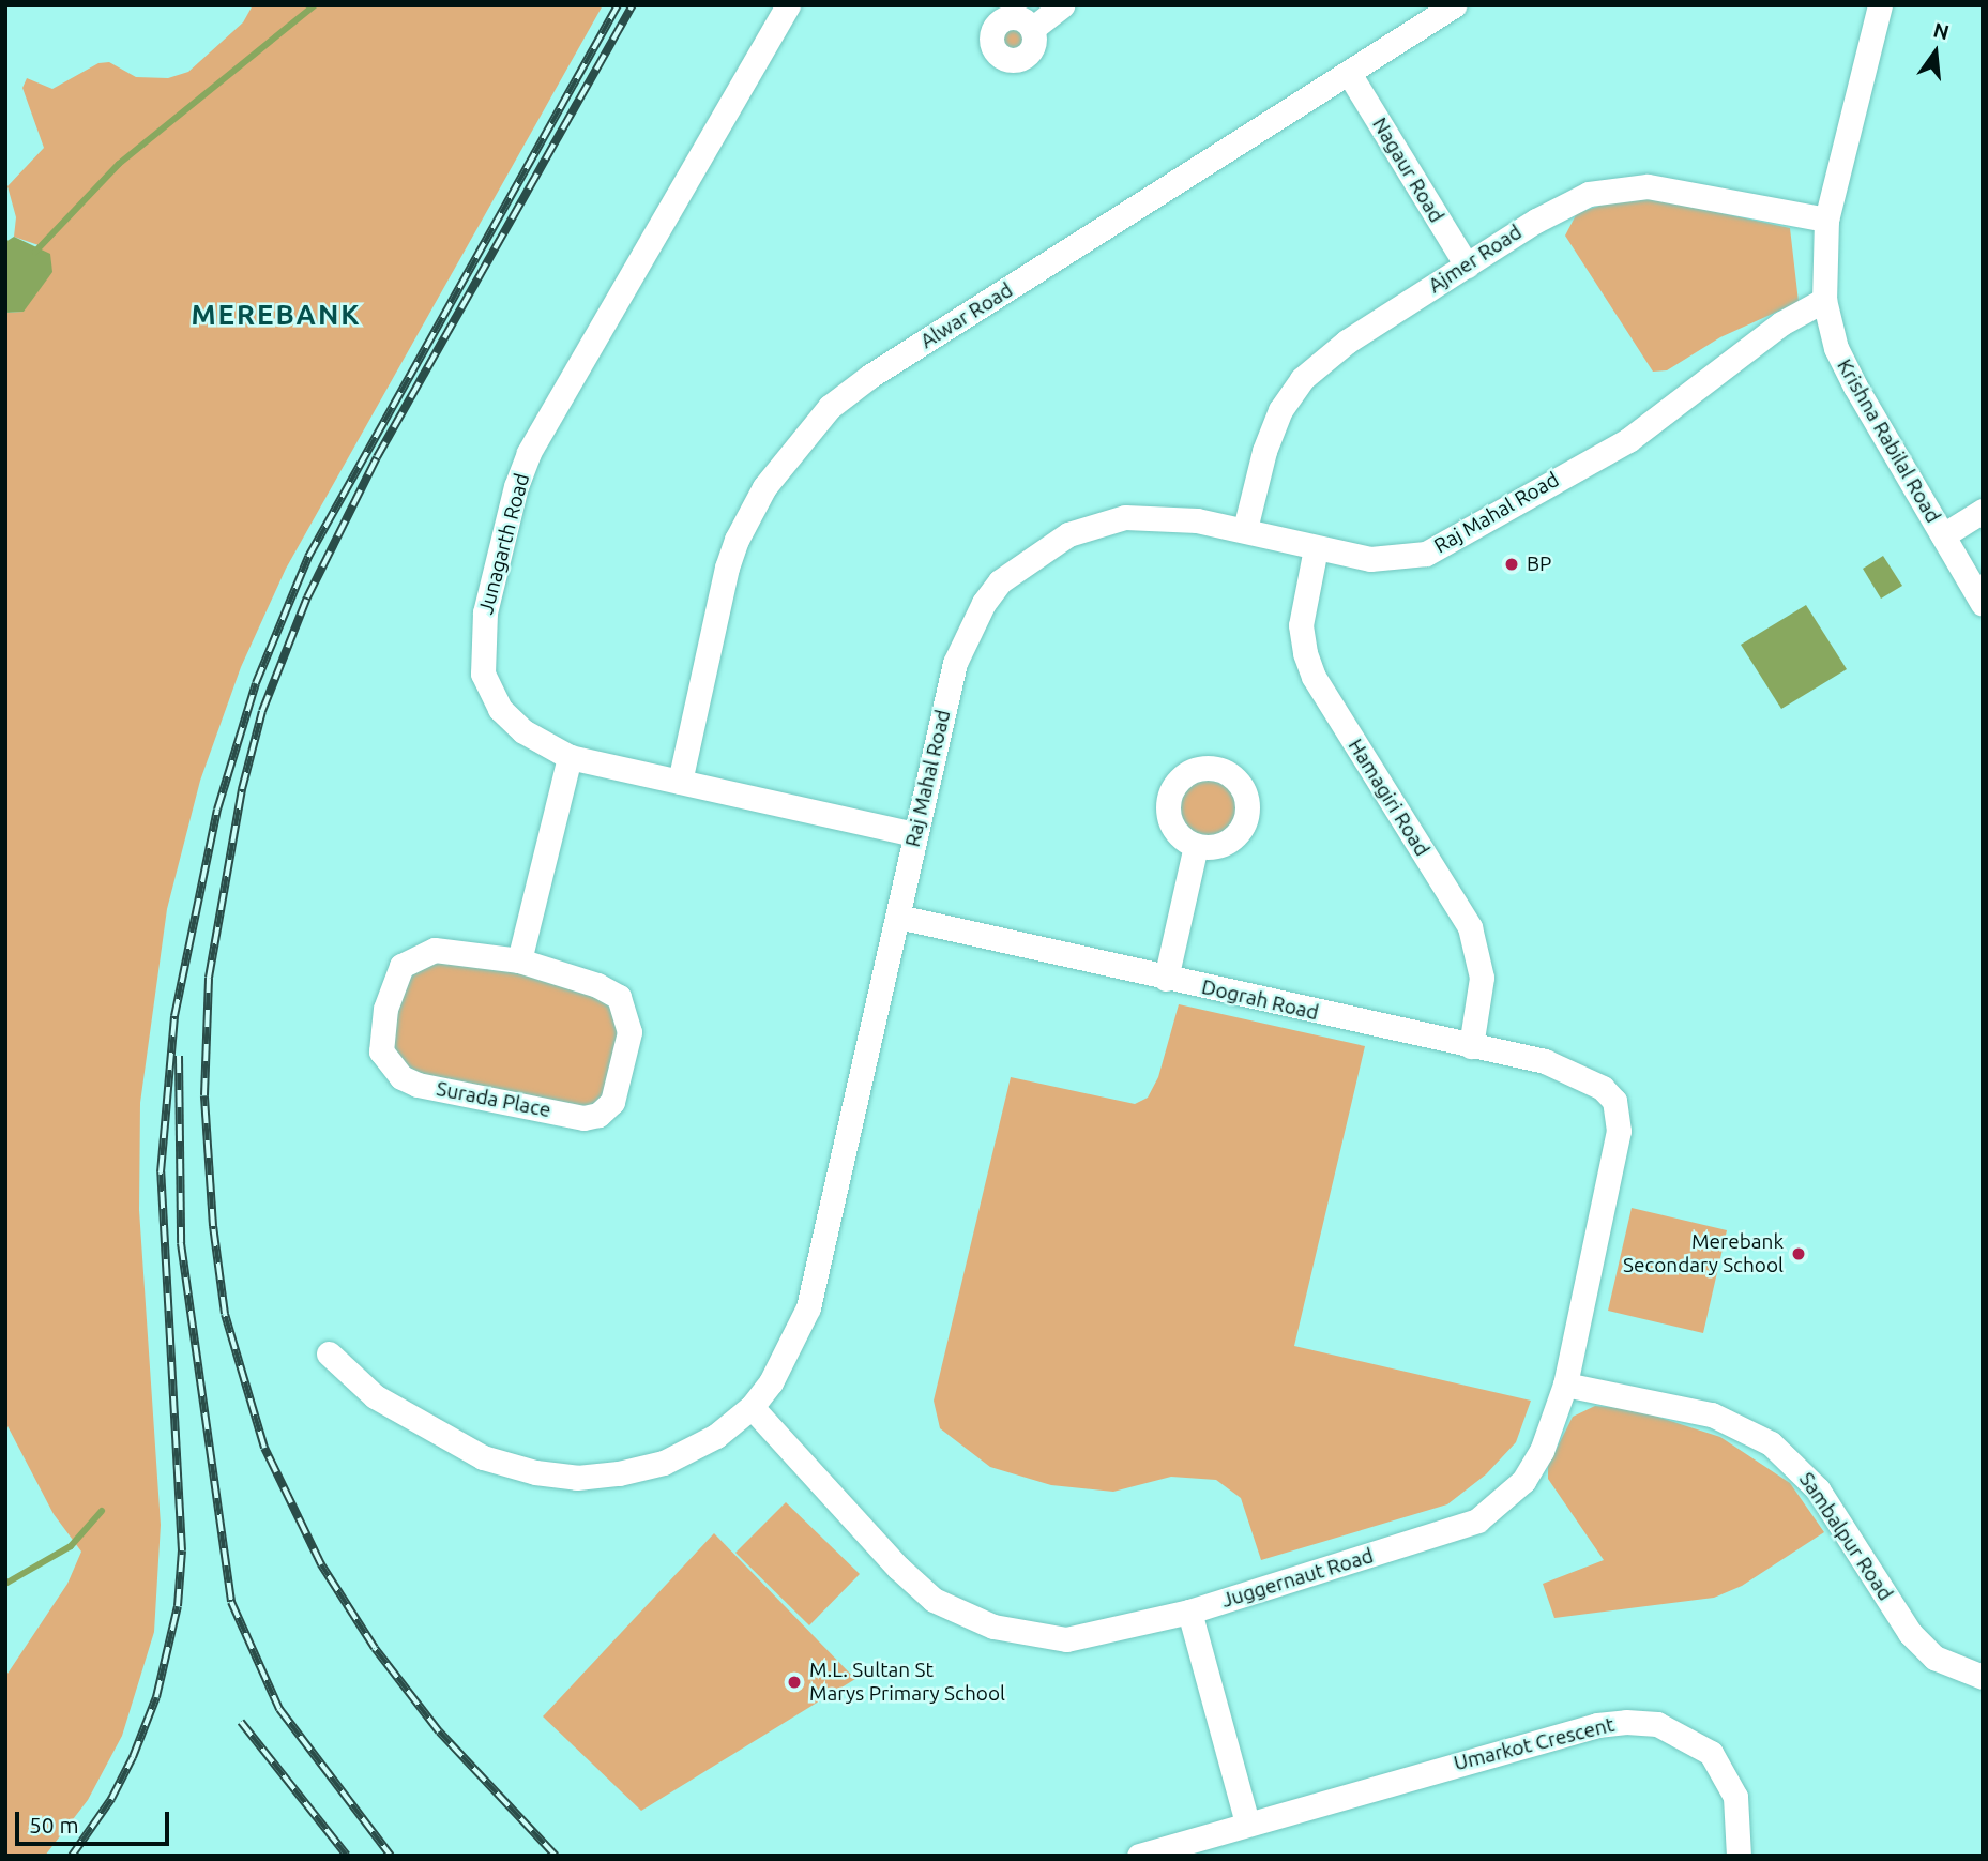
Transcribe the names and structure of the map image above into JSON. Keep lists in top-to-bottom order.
{
  "streets": {
    "street": [
      "Nagaur Road",
      "Ajmer Road",
      "Alwar Road",
      "Krishna Rabilal Road",
      "Raj Mahal Road",
      "Junagarth Road",
      "Hamagiri Road",
      "Dograh Road",
      "Surada Place",
      "Sambalpur Road",
      "Juggernaut Road",
      "Umarkot Crescent"
    ]
  },
  "crossings": [
    ["Nagaur Road", "Ajmer Road"],
    ["Nagaur Road", "Alwar Road"],
    ["Ajmer Road", "Krishna Rabilal Road"],
    ["Ajmer Road", "Raj Mahal Road"],
    ["Alwar Road", "Junagarth Road"],
    ["Krishna Rabilal Road", "Raj Mahal Road"],
    ["Raj Mahal Road", "Junagarth Road"],
    ["Raj Mahal Road", "Hamagiri Road"],
    ["Raj Mahal Road", "Dograh Road"],
    ["Raj Mahal Road", "Juggernaut Road"],
    ["Hamagiri Road", "Dograh Road"],
    ["Dograh Road", "Juggernaut Road"],
    ["Sambalpur Road", "Juggernaut Road"]
  ],
  "districts": ["MEREBANK"],
  "places": ["BP", "Merebank Secondary School", "M.L. Sultan St Marys Primary School"],
  "scale_bar": "50 m",
  "north": "top"
}
